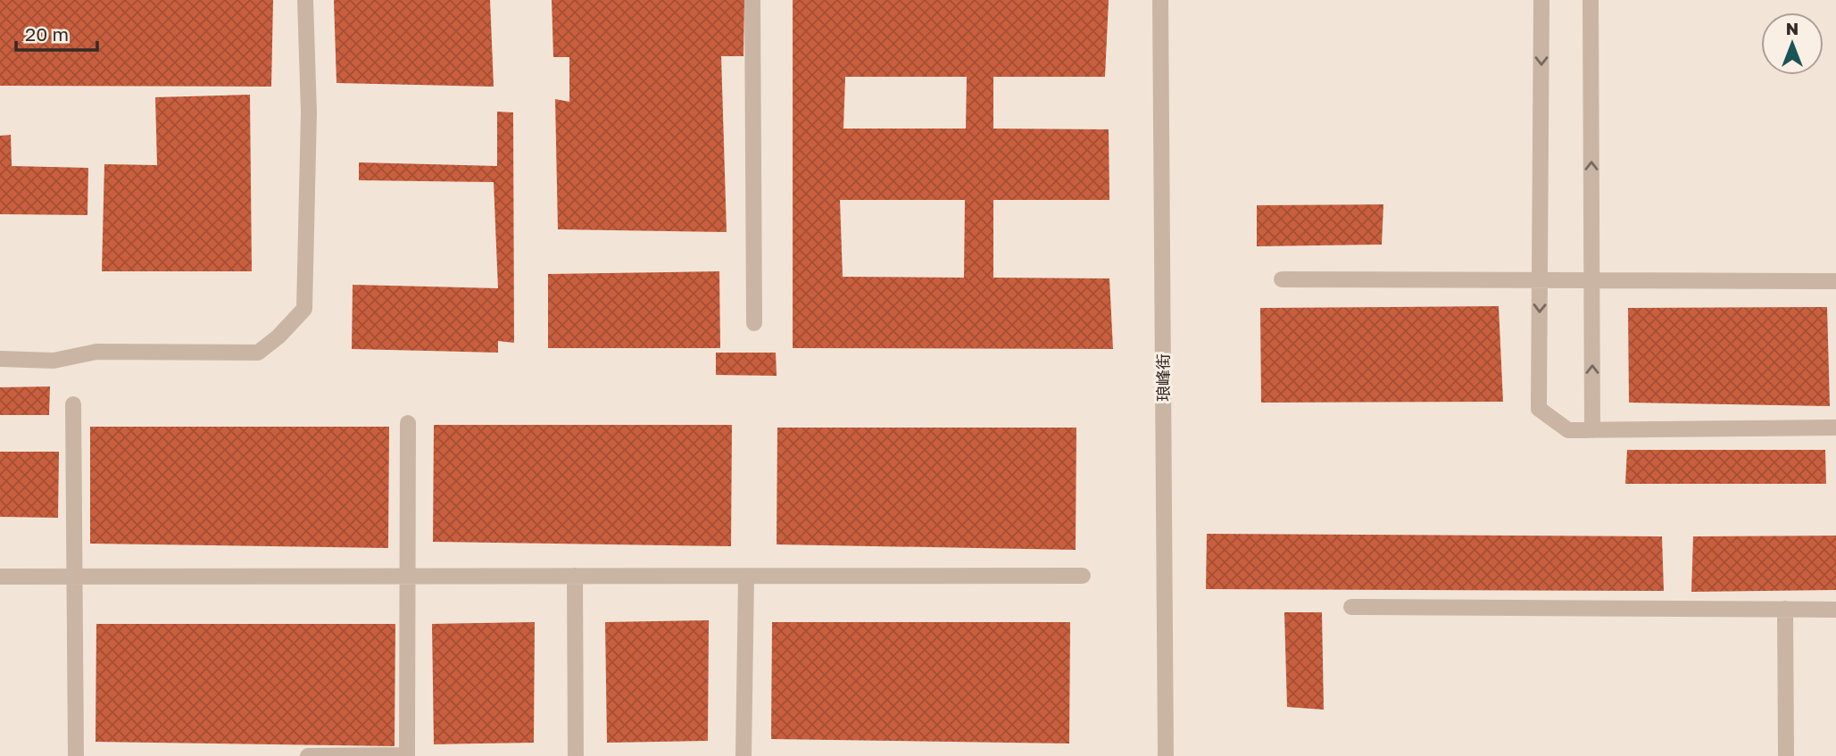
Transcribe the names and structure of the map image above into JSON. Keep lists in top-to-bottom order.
{
  "streets": {
    "street": ["琅峰街"]
  },
  "scale_bar": "20 m",
  "north": "top"
}
